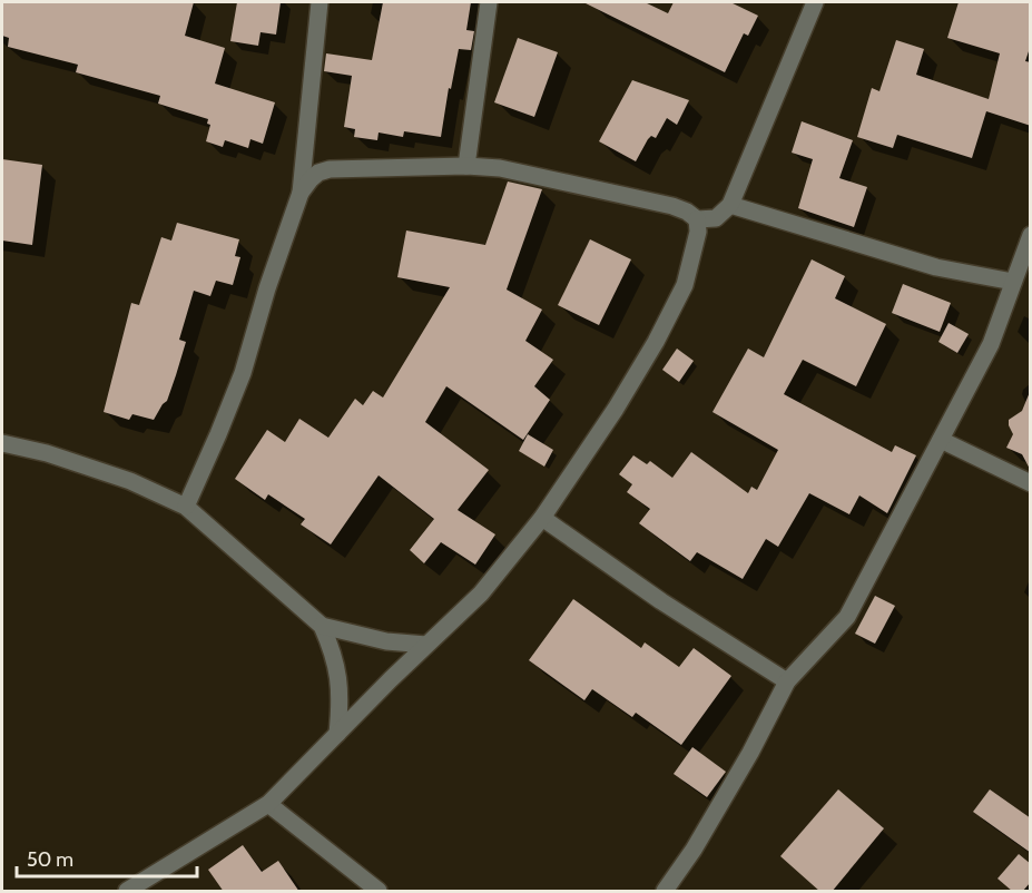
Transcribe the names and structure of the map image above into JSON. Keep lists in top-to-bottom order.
{
  "scale_bar": "50 m"
}
